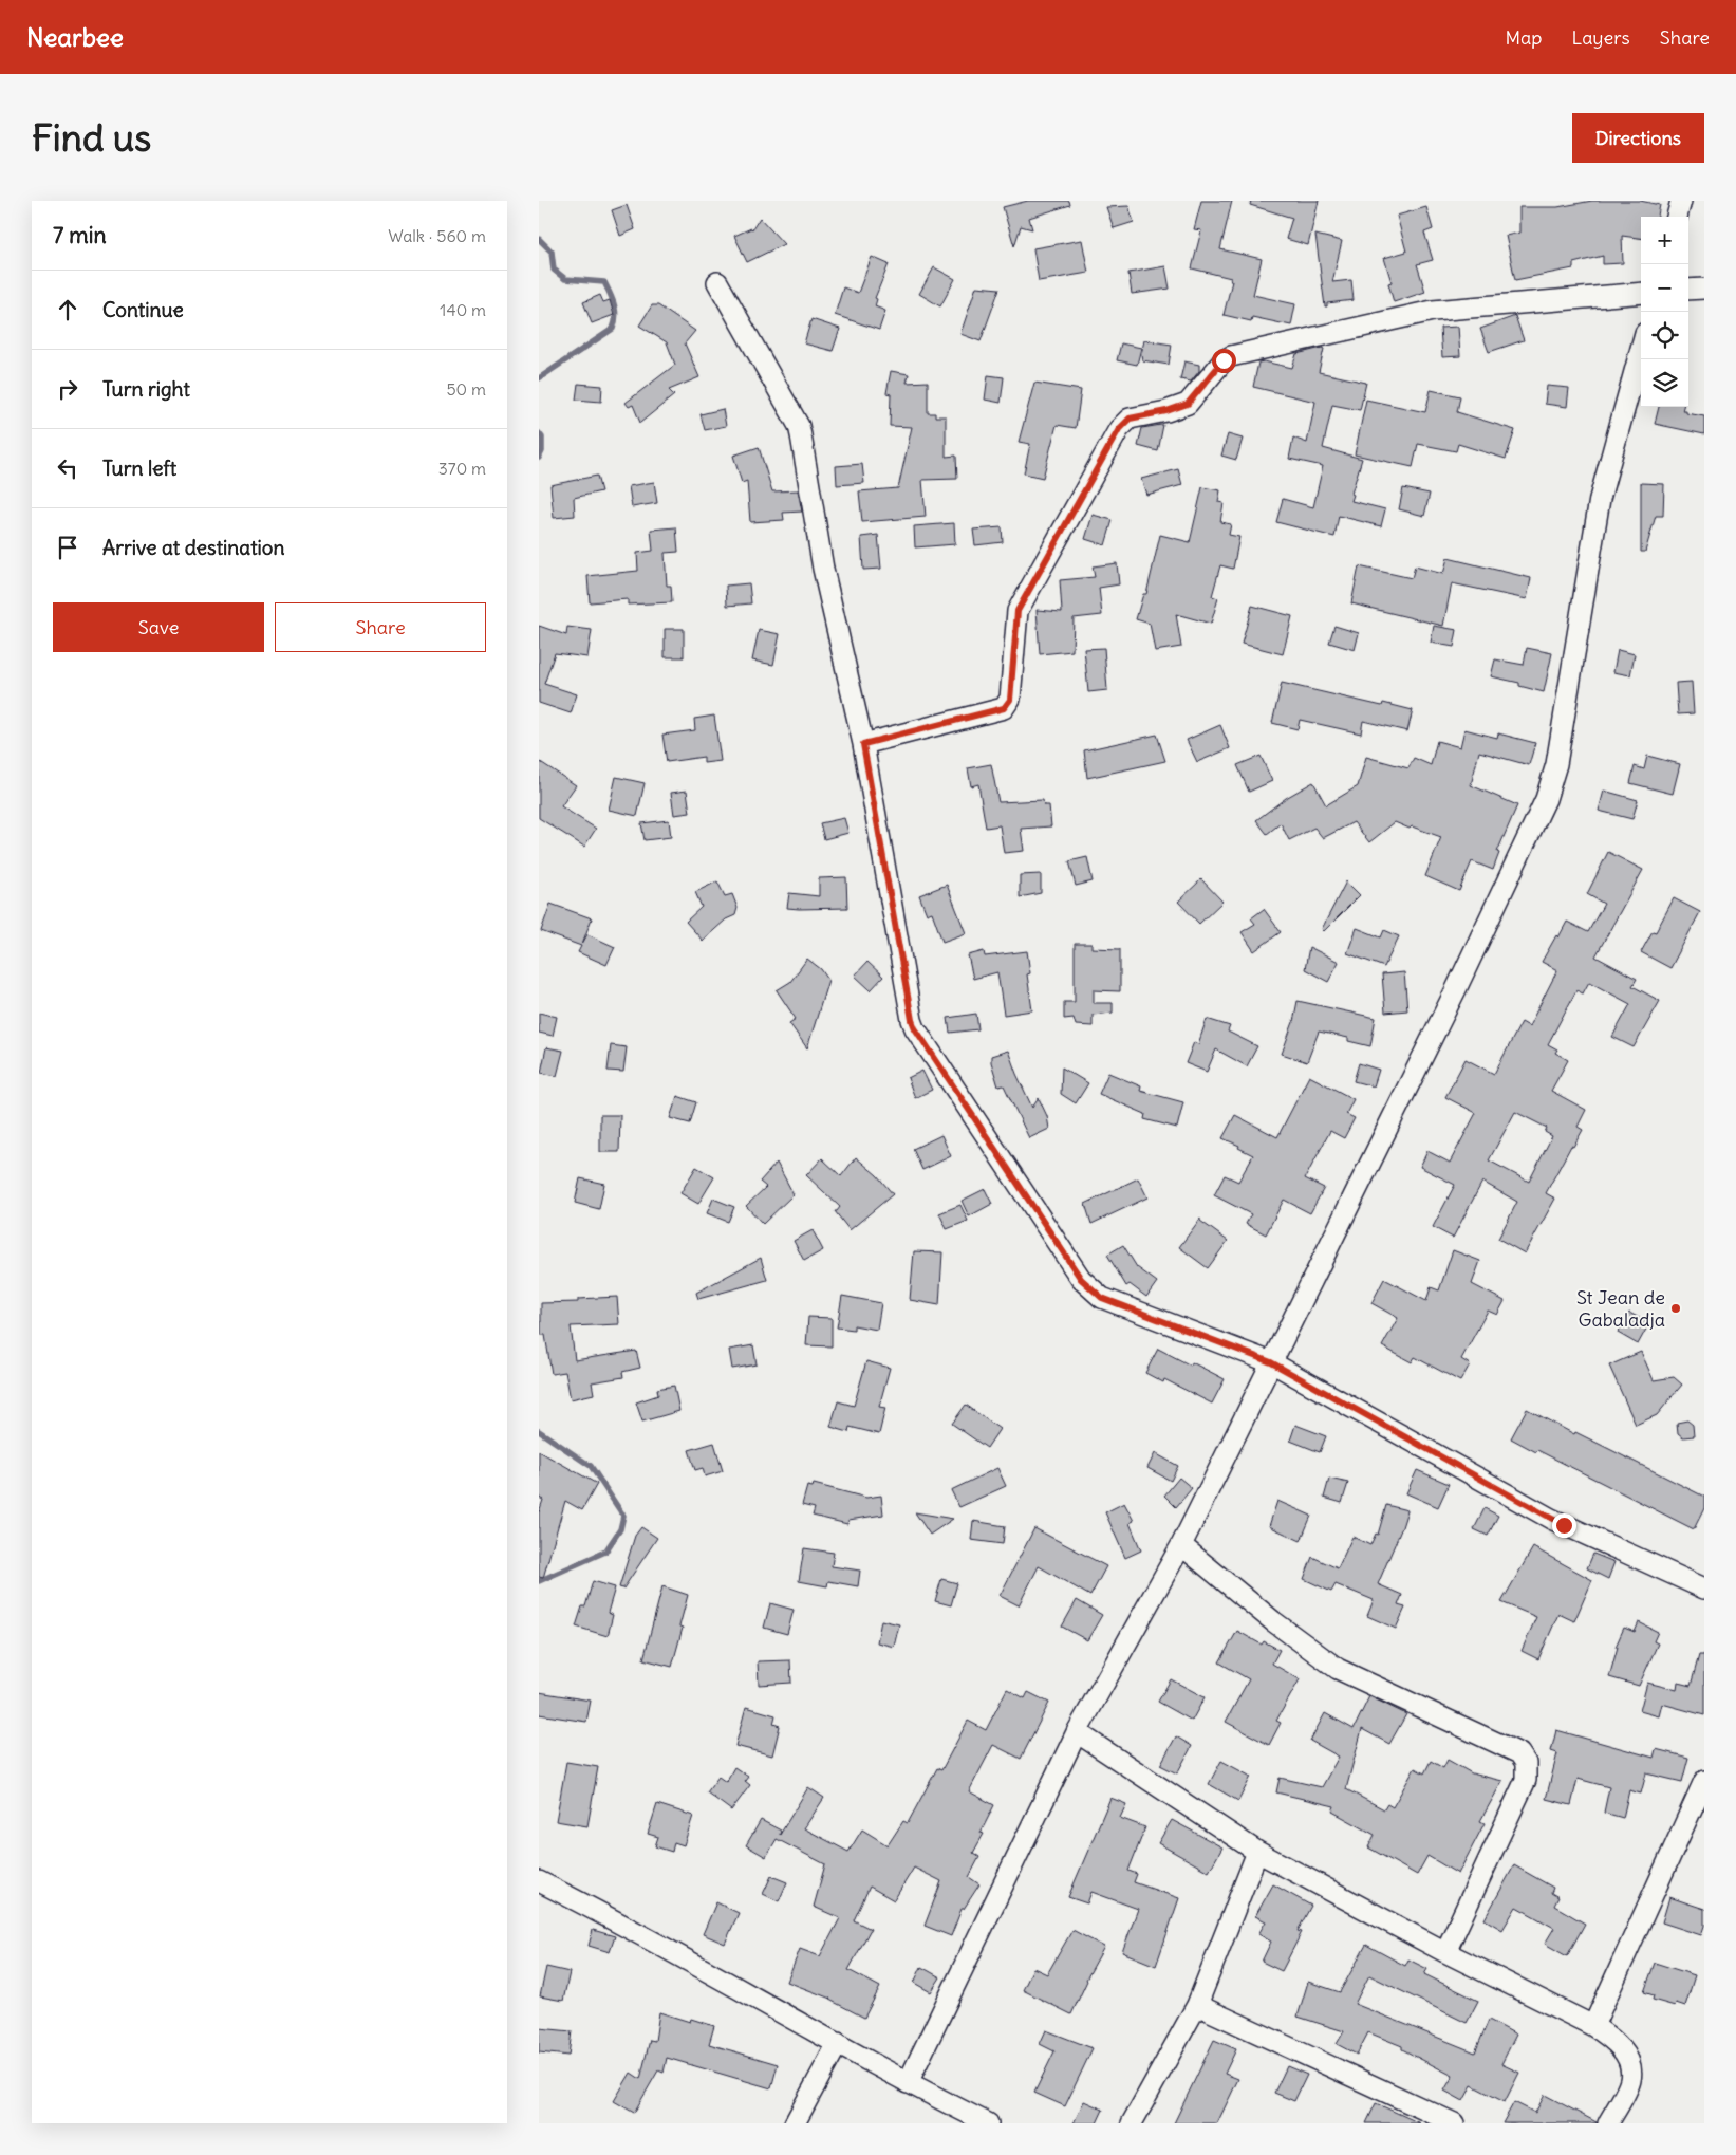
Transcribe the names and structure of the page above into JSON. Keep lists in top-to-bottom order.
{
  "places": ["St Jean de Gabaladja"],
  "page": {
    "header": "Nearbee",
    "nav": ["Map", "Layers", "Share"],
    "buttons": [
      "Directions",
      ["Save", "Share"]
    ],
    "title": "Find us",
    "heading": ["7 min", "Walk · 560 m"],
    "map_buttons": ["+", "−"],
    "list": [
      ["Continue", "140 m"],
      ["Turn right", "50 m"],
      ["Turn left", "370 m"],
      "Arrive at destination"
    ]
  }
}
